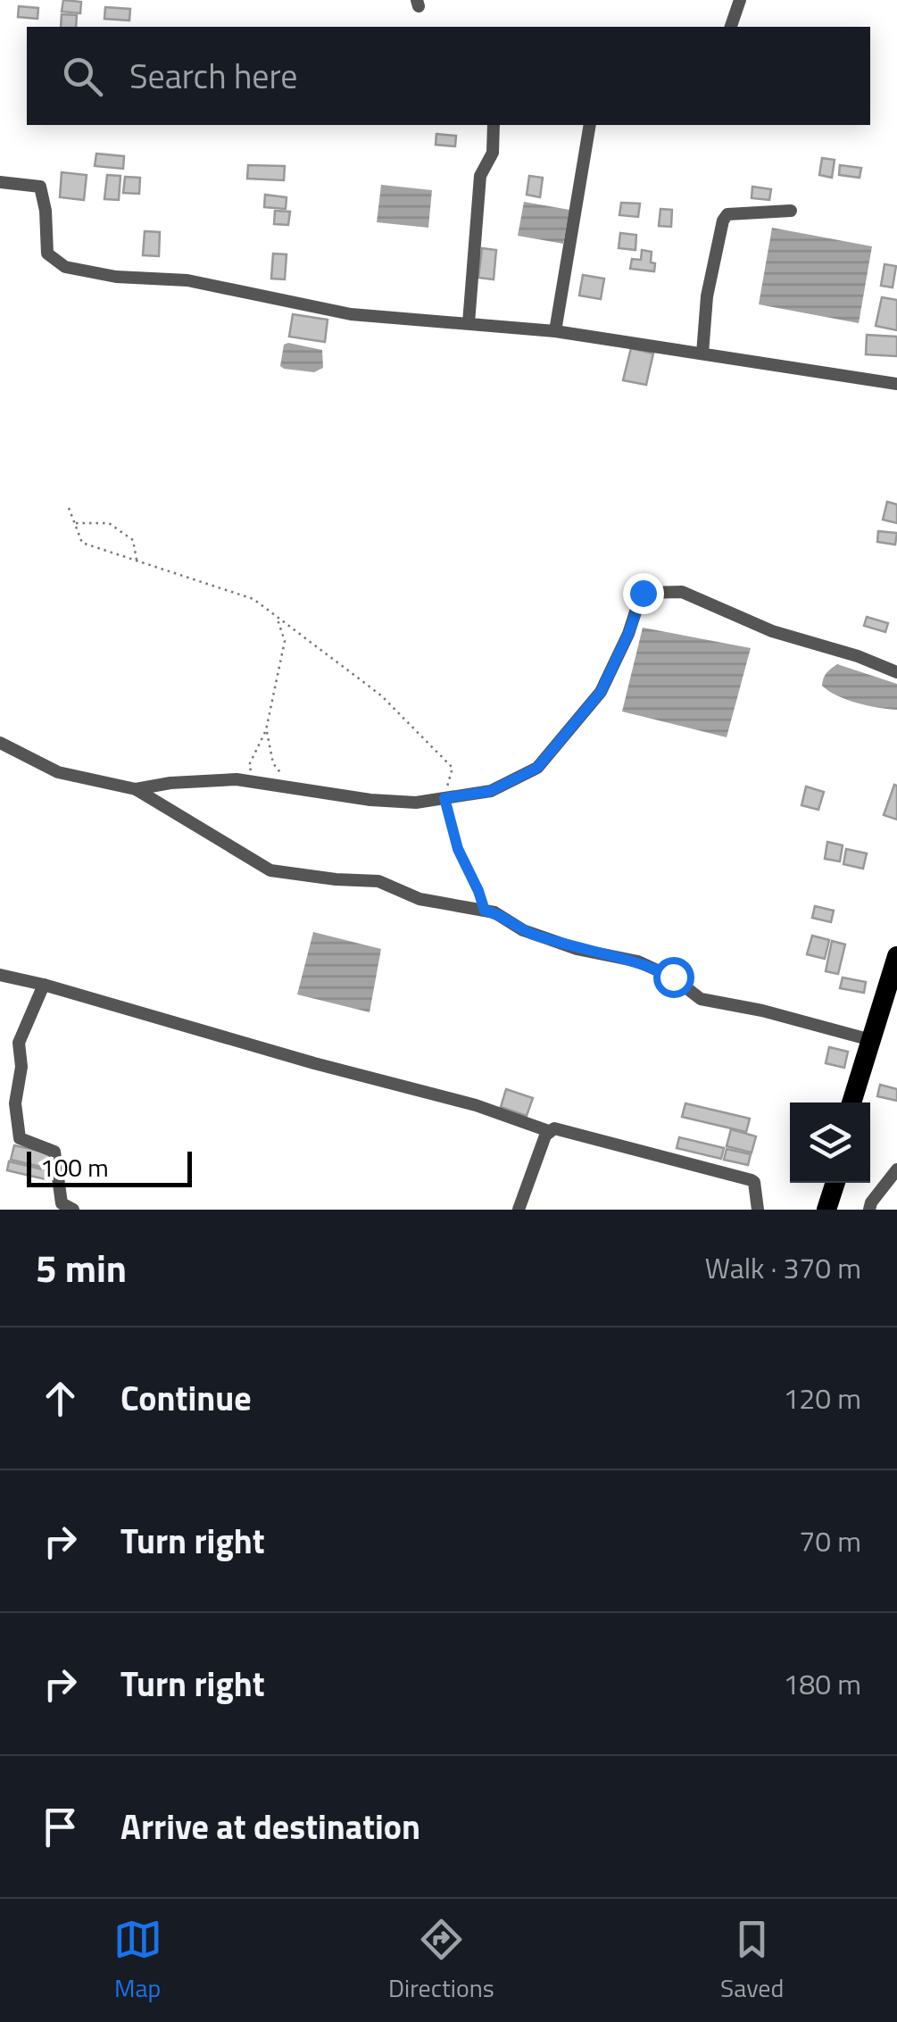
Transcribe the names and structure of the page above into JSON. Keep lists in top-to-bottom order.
{
  "scale_bar": "100 m",
  "page": {
    "search": "Search here",
    "scale": "100 m",
    "heading": ["5 min", "Walk · 370 m"],
    "list": [
      ["Continue", "120 m"],
      ["Turn right", "70 m"],
      ["Turn right", "180 m"],
      "Arrive at destination"
    ],
    "nav": ["Map", "Directions", "Saved"]
  }
}
